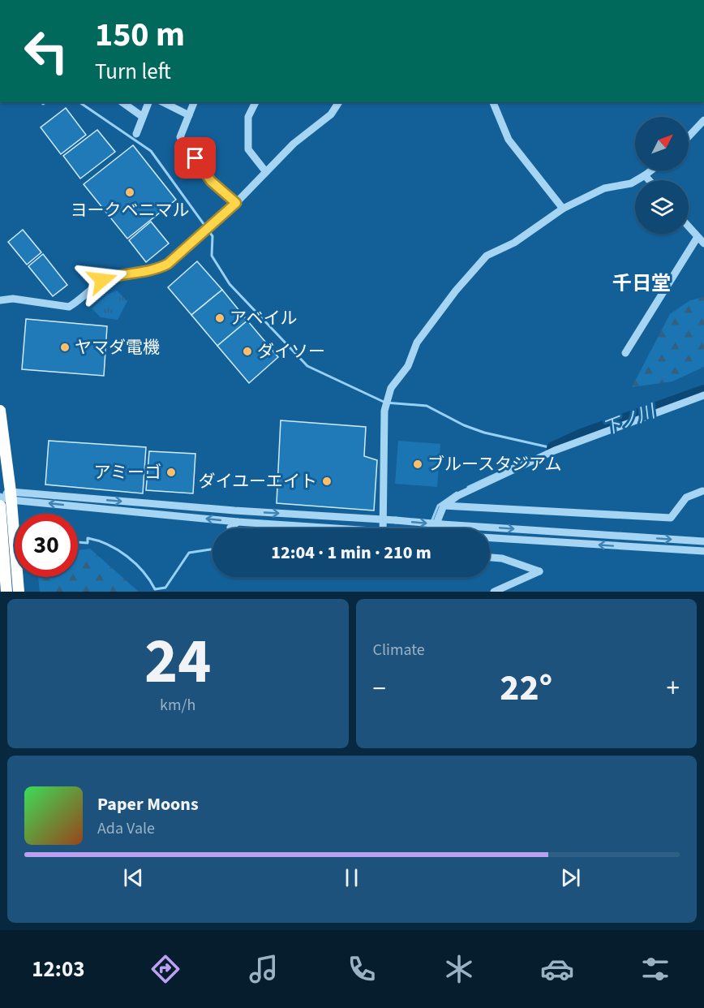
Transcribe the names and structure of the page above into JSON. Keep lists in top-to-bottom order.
{
  "districts": ["千日堂"],
  "water": ["下ノ川"],
  "places": [
    "ヨークベニマル",
    "アベイル",
    "ヤマダ電機",
    "ダイソー",
    "ブルースタジアム",
    "アミーゴ",
    "ダイユーエイト"
  ],
  "north": "top right",
  "page": {
    "turn": ["150 m", "Turn left"],
    "limit": "30",
    "trip": "12:04 · 1 min · 210 m",
    "tile": [
      ["24", "km/h"],
      "Climate"
    ],
    "heat": ["−", "22°", "+"],
    "song": ["Paper Moons", "Ada Vale"],
    "tabs": "12:03"
  }
}
